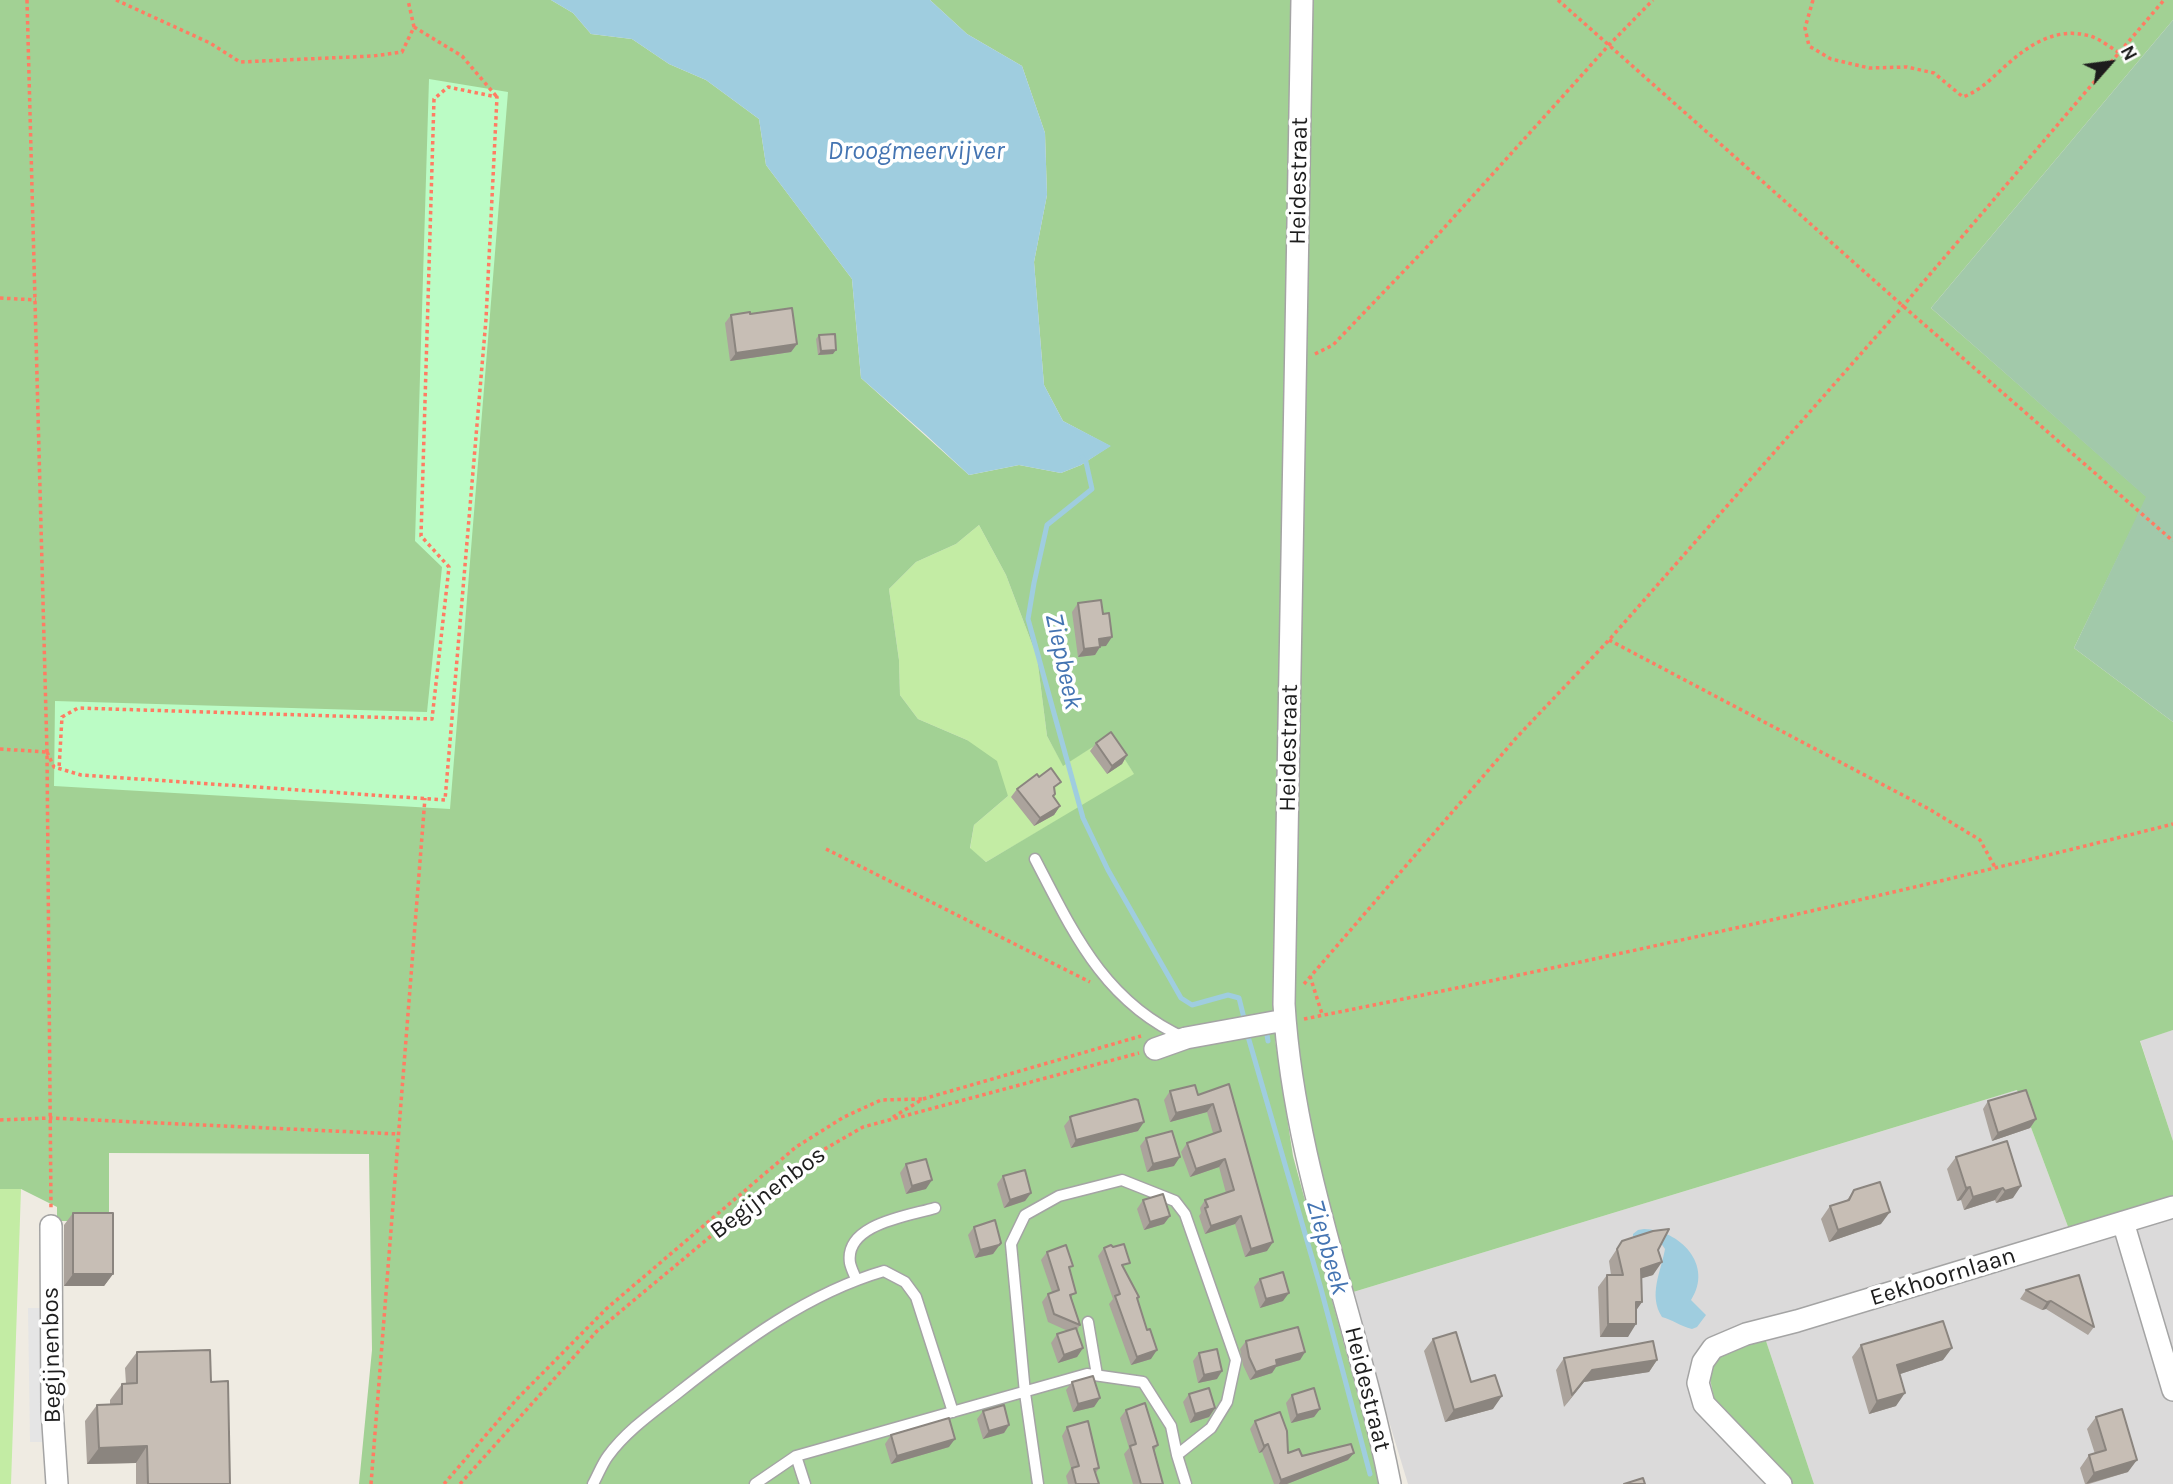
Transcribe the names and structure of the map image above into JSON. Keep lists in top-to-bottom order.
{
  "streets": {
    "street": ["Heidestraat", "Begijnenbos", "Eekhoornlaan"]
  },
  "water": ["Droogmeervijver", "Ziepbeek"],
  "north": "top right"
}
